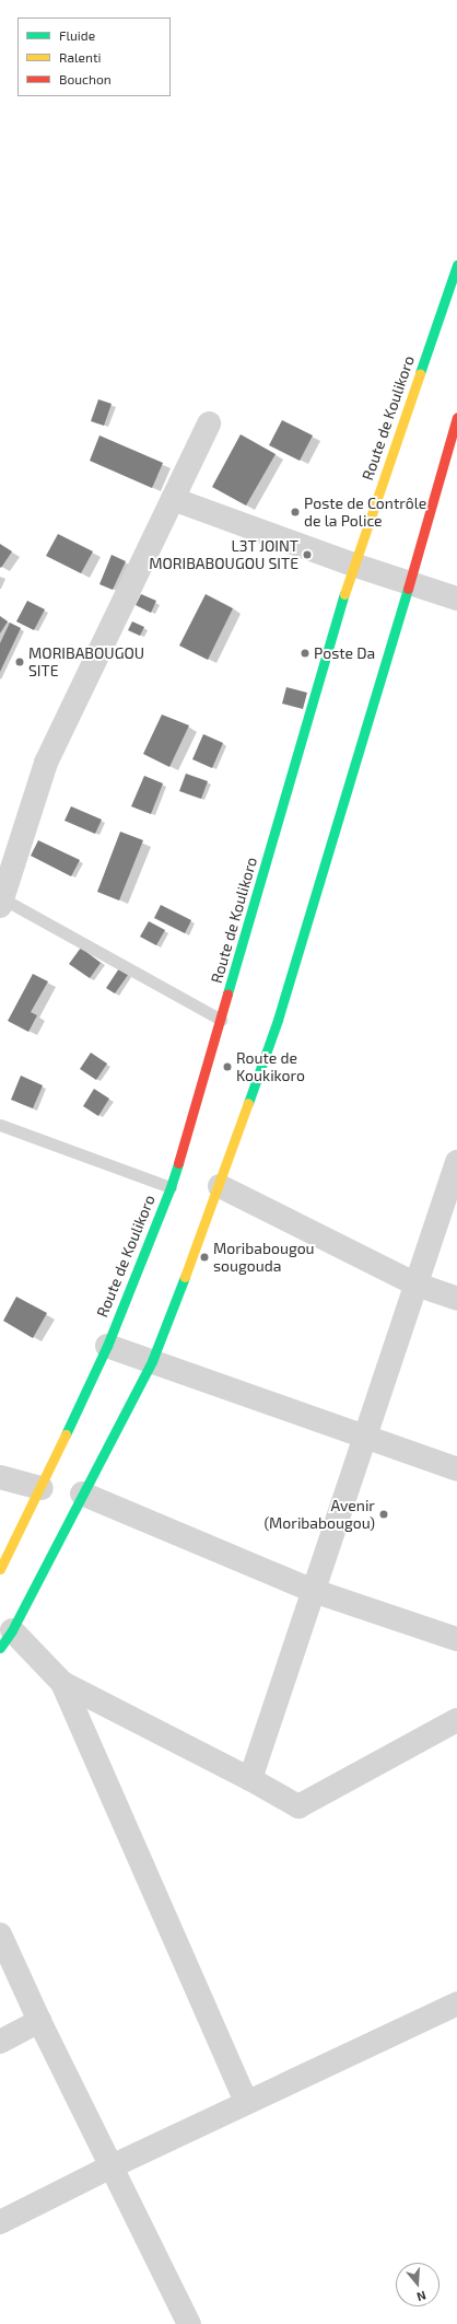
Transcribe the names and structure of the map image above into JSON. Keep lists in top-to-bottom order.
{
  "streets": {
    "main road": ["Route de Koulikoro"]
  },
  "places": [
    "Poste de Contrôle de la Police",
    "L3T JOINT MORIBABOUGOU SITE",
    "Poste Da",
    "MORIBABOUGOU SITE",
    "Route de Koukikoro",
    "Moribabougou sougouda",
    "Avenir (Moribabougou)"
  ],
  "legend": ["Fluide", "Ralenti", "Bouchon"],
  "north": "bottom"
}
